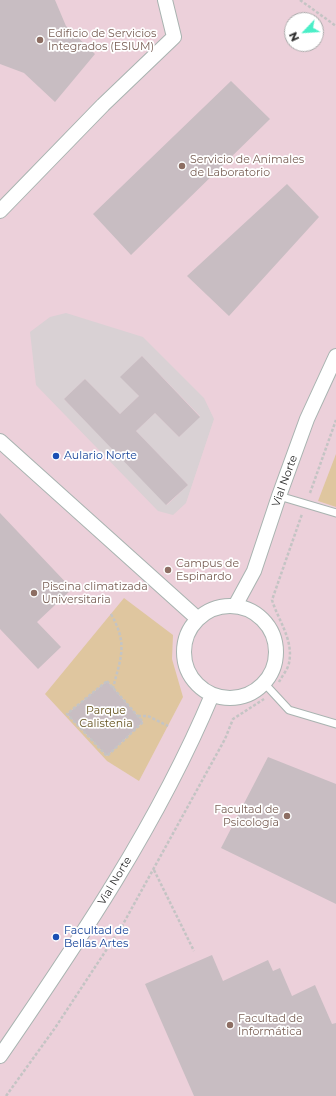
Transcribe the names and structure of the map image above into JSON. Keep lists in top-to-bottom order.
{
  "streets": {
    "street": ["Vial Norte"]
  },
  "parks": ["Parque Calistenia"],
  "places": [
    "Edificio de Servicios Integrados (ESIUM)",
    "Servicio de Animales de Laboratorio",
    "Aulario Norte",
    "Campus de Espinardo",
    "Piscina climatizada Universitaria",
    "Facultad de Psicología",
    "Facultad de Bellas Artes",
    "Facultad de Informática"
  ],
  "north": "bottom left"
}
